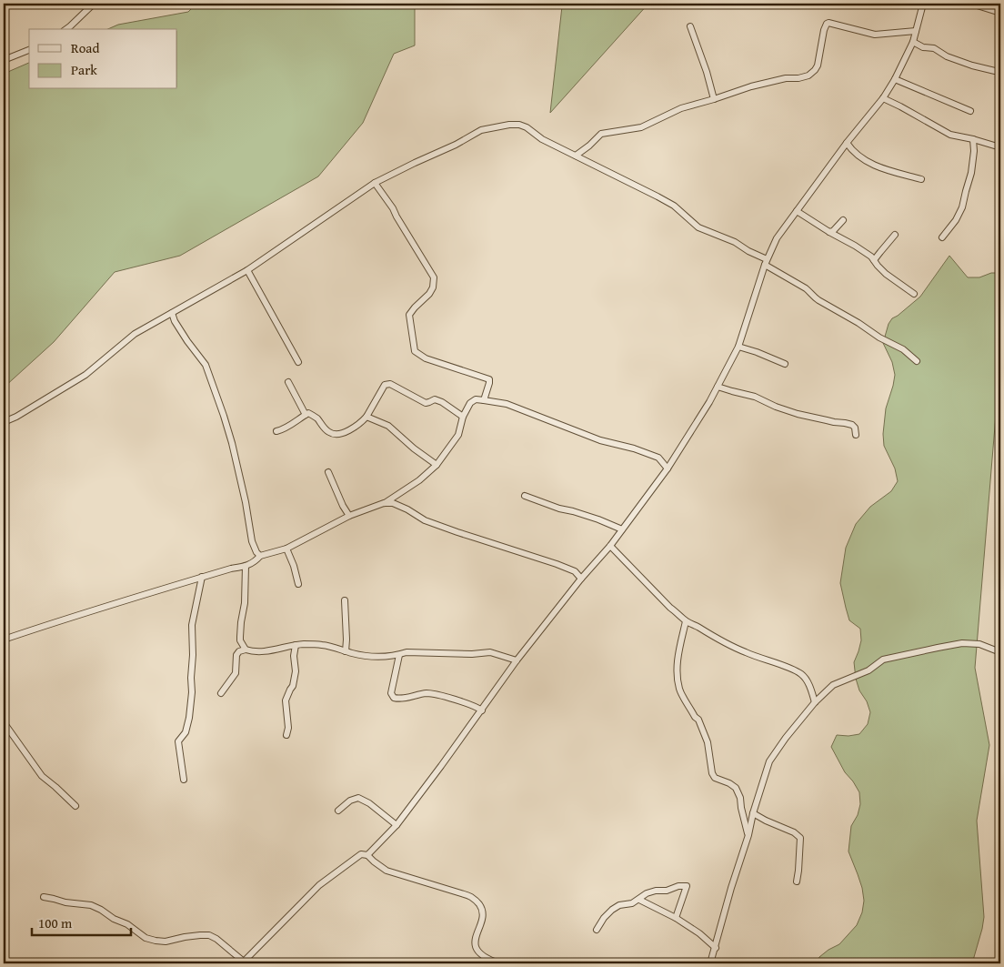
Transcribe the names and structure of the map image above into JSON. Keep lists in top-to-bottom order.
{
  "legend": ["Road", "Park"],
  "scale_bar": "100 m"
}
